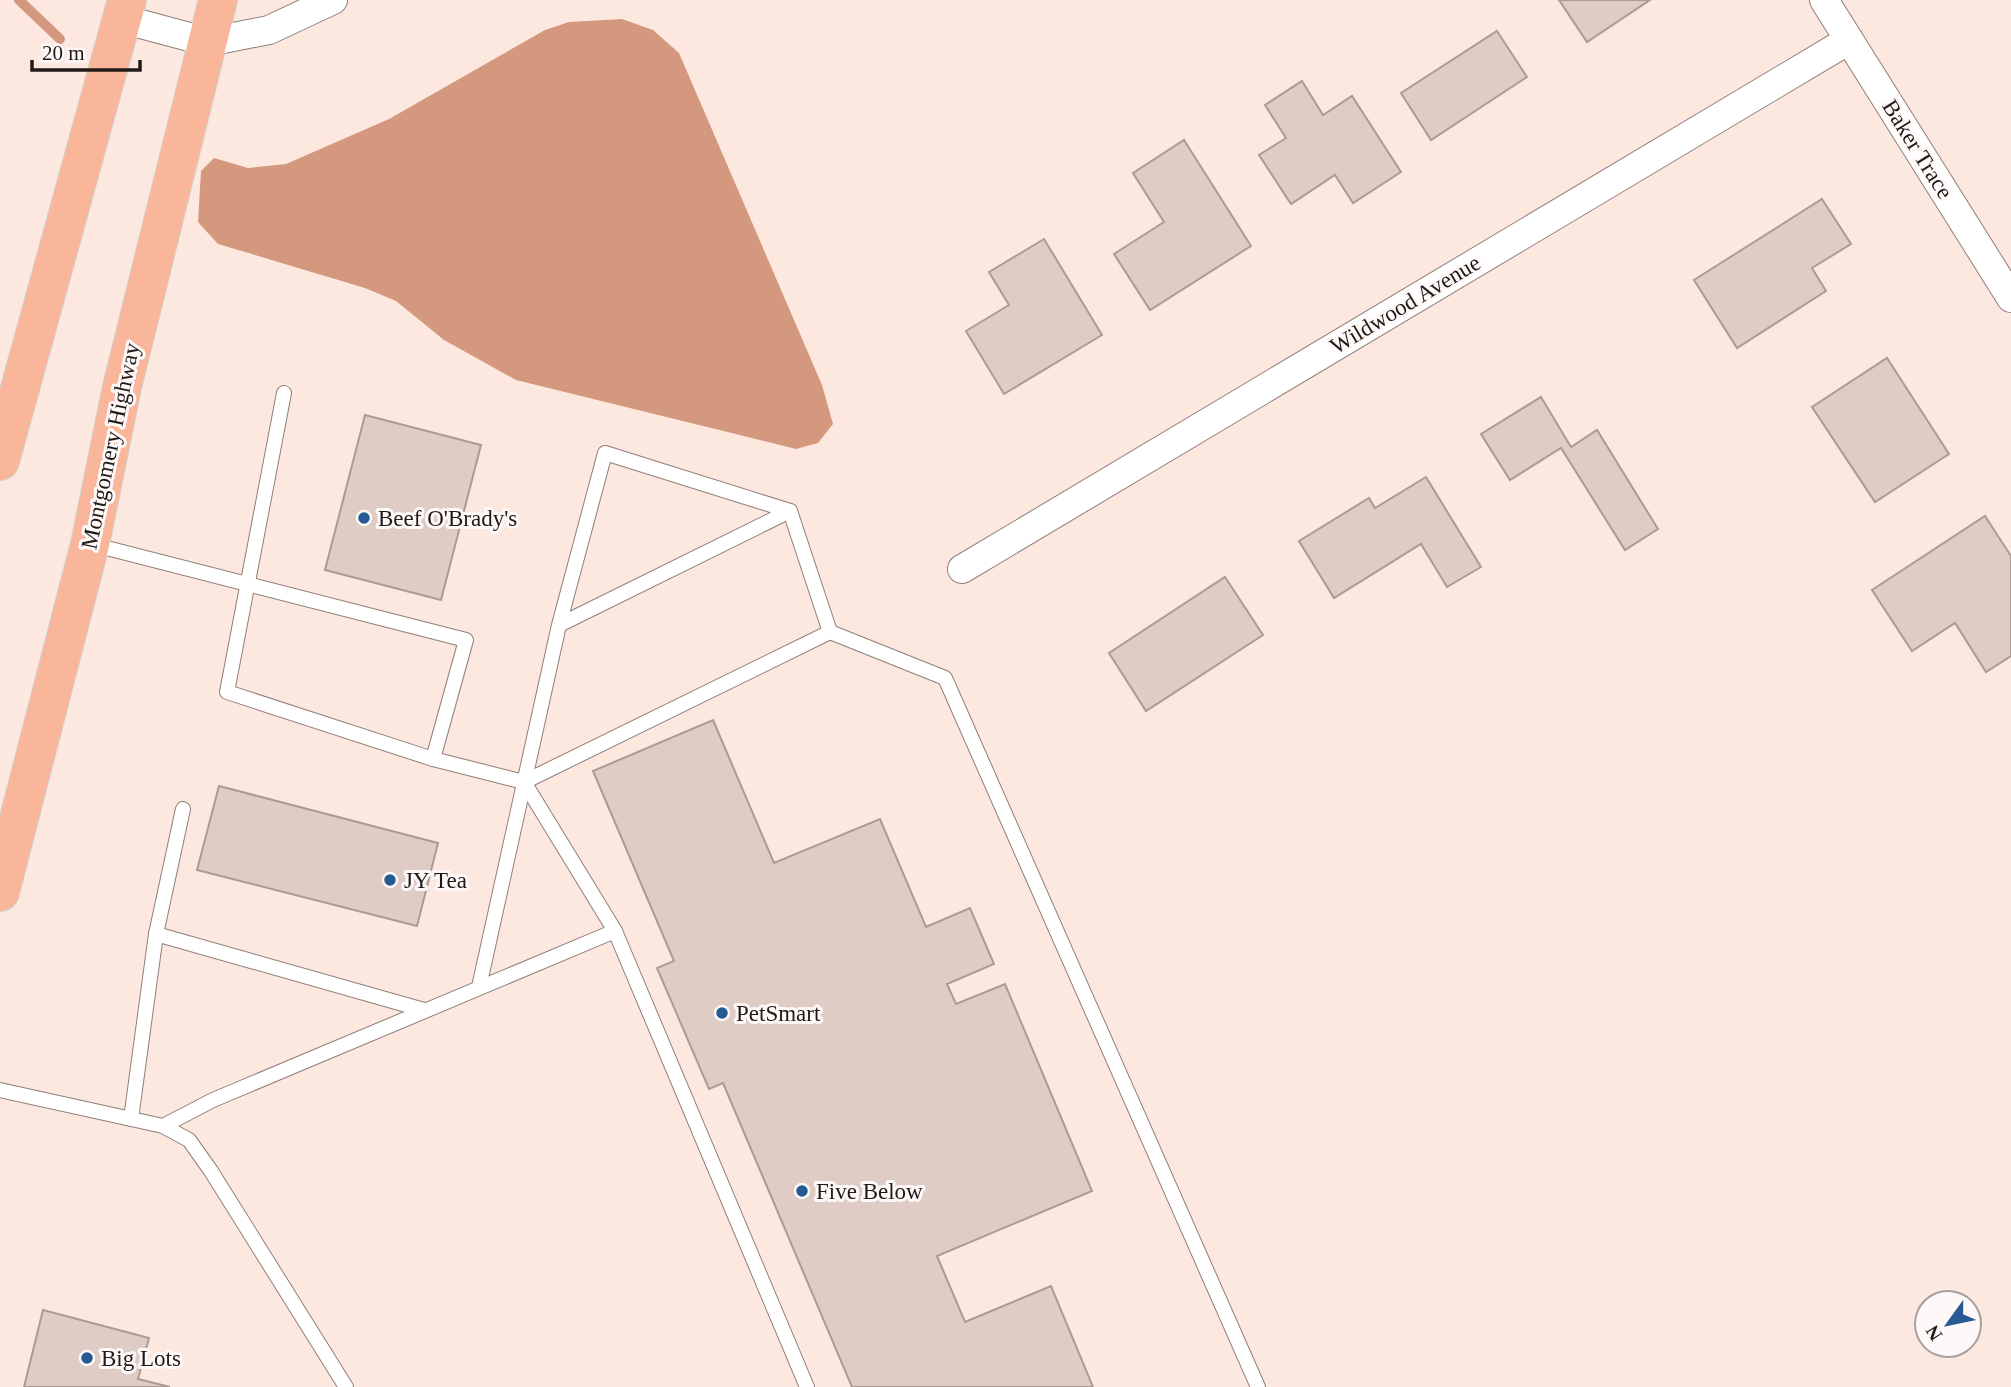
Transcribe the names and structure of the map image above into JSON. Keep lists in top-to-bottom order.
{
  "streets": {
    "main road": ["Montgomery Highway"],
    "street": ["Baker Trace", "Wildwood Avenue"]
  },
  "crossings": [
    ["Baker Trace", "Wildwood Avenue"]
  ],
  "places": [
    "Beef O'Brady's",
    "JY Tea",
    "PetSmart",
    "Five Below",
    "Big Lots"
  ],
  "scale_bar": "20 m",
  "north": "bottom left"
}
